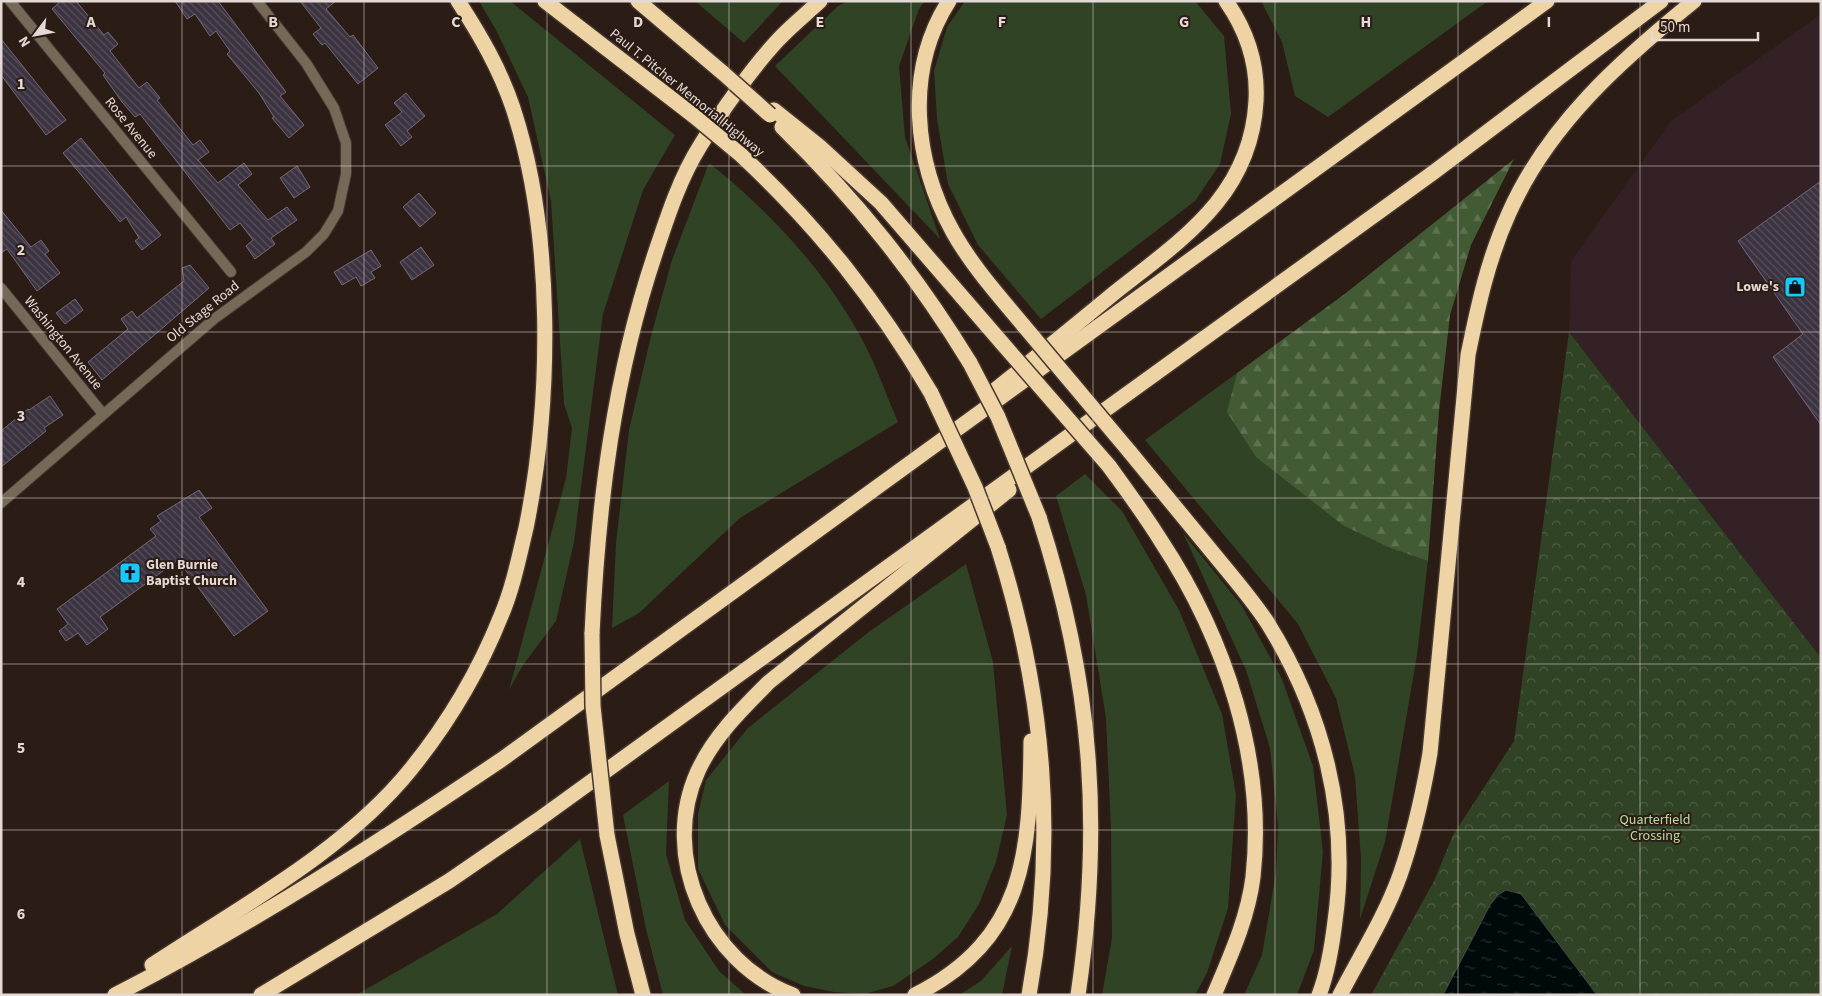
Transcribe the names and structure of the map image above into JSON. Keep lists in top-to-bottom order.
{
  "streets": {
    "highway": ["Paul T. Pitcher Memorial Highway"],
    "street": ["Rose Avenue", "Old Stage Road", "Washington Avenue"]
  },
  "crossings": [
    ["Old Stage Road", "Washington Avenue"]
  ],
  "parks": ["Quarterfield Crossing"],
  "places": {
    "shop": ["Lowe's"],
    "church": ["Glen Burnie Baptist Church"]
  },
  "scale_bar": "50 m",
  "north": "bottom left",
  "grid": {
    "columns": [
      "A",
      "B",
      "C",
      "D",
      "E",
      "F",
      "G",
      "H",
      "I"
    ],
    "rows": [
      "1",
      "2",
      "3",
      "4",
      "5",
      "6"
    ]
  }
}
